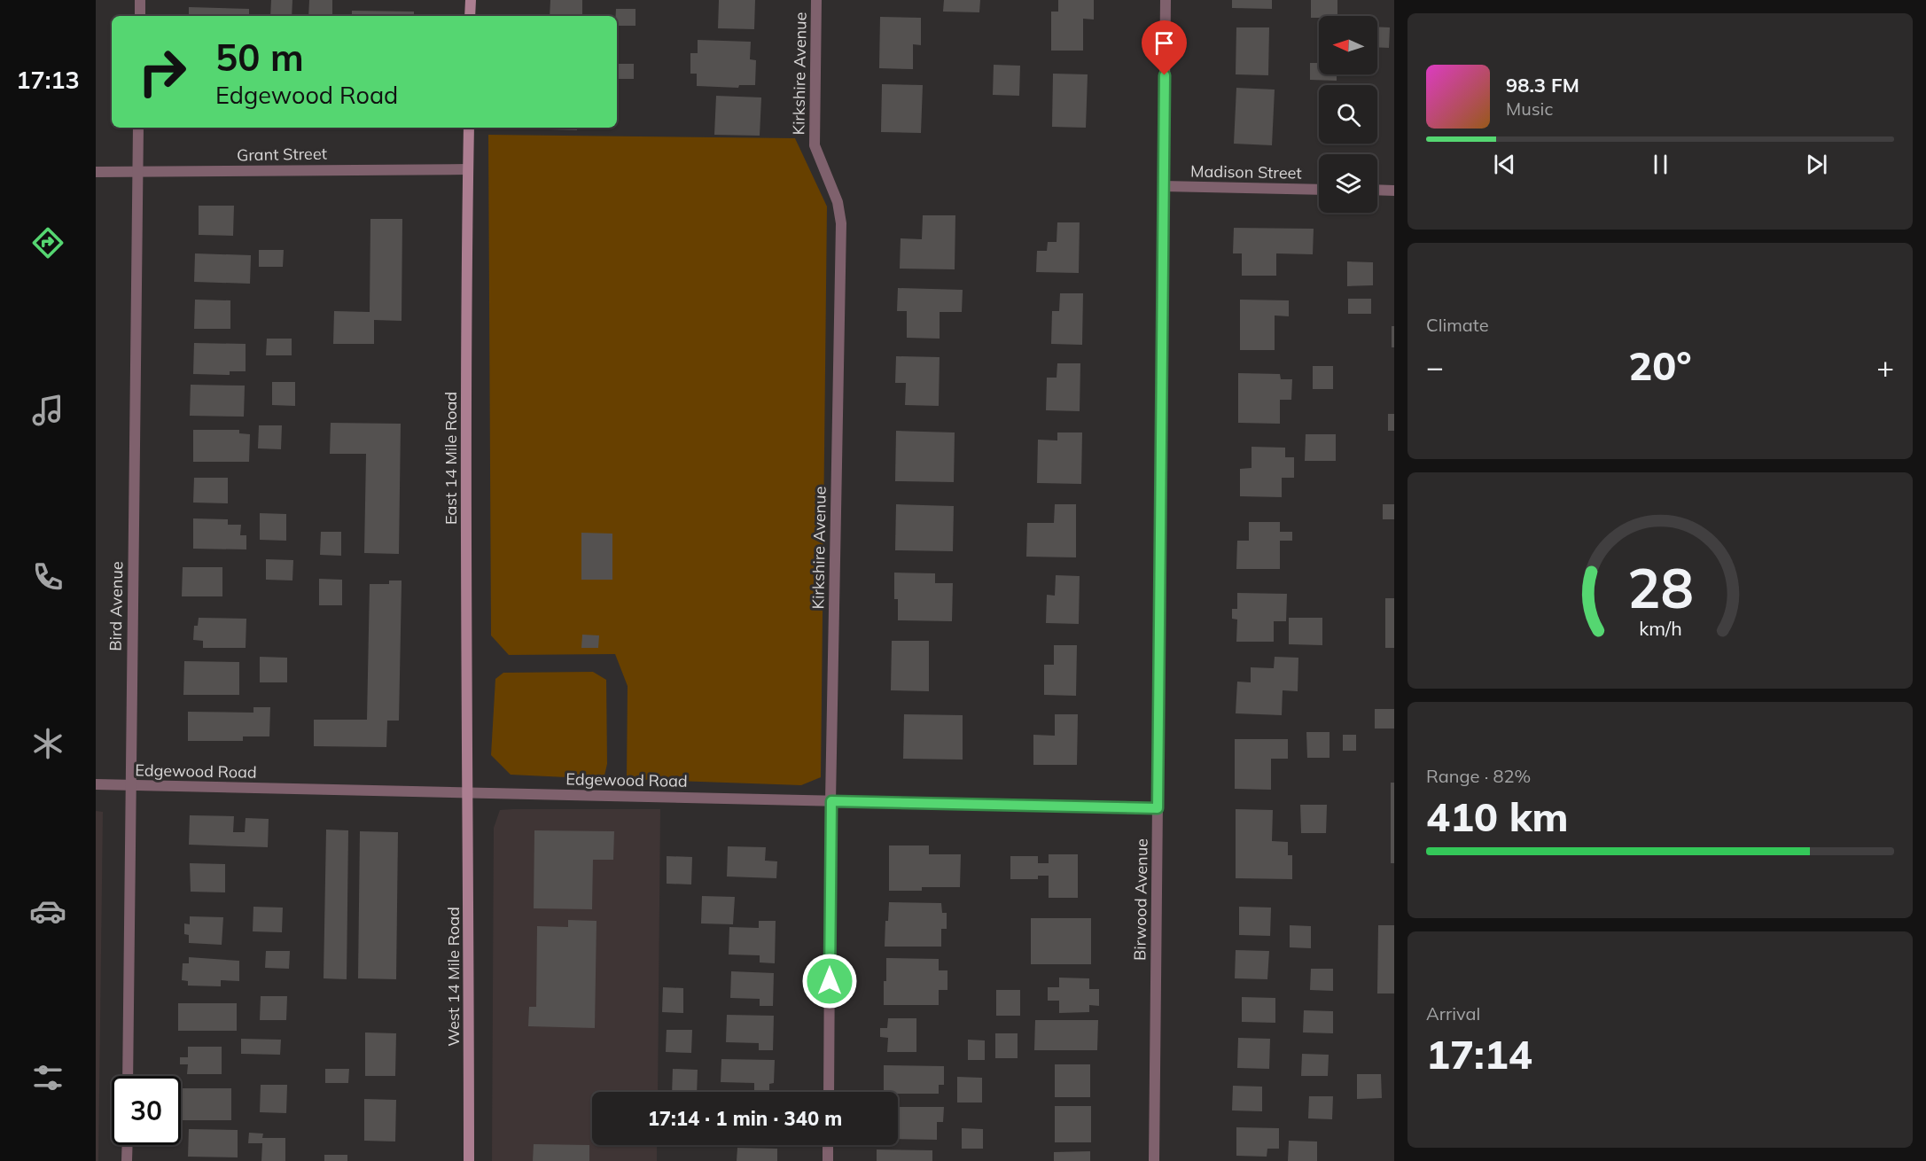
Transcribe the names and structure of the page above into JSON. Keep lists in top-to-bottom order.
{
  "streets": {
    "main road": ["East 14 Mile Road", "West 14 Mile Road"],
    "street": [
      "Kirkshire Avenue",
      "Grant Street",
      "Madison Street",
      "Bird Avenue",
      "Edgewood Road",
      "Birwood Avenue"
    ]
  },
  "crossings": [
    ["Kirkshire Avenue", "Edgewood Road"],
    ["Grant Street", "East 14 Mile Road"],
    ["Grant Street", "Bird Avenue"],
    ["Madison Street", "Birwood Avenue"],
    ["East 14 Mile Road", "Edgewood Road"],
    ["East 14 Mile Road", "West 14 Mile Road"],
    ["Bird Avenue", "Edgewood Road"],
    ["Edgewood Road", "Birwood Avenue"],
    ["Edgewood Road", "West 14 Mile Road"]
  ],
  "north": "left",
  "page": {
    "tabs": "17:13",
    "turn": ["50 m", "Edgewood Road"],
    "song": ["98.3 FM", "Music"],
    "tile": [
      "Climate",
      ["Range · 82%", "410 km"],
      ["Arrival", "17:14"]
    ],
    "heat": ["−", "20°", "+"],
    "limit": "30",
    "trip": "17:14 · 1 min · 340 m",
    "gauge": ["28", "km/h"]
  }
}
